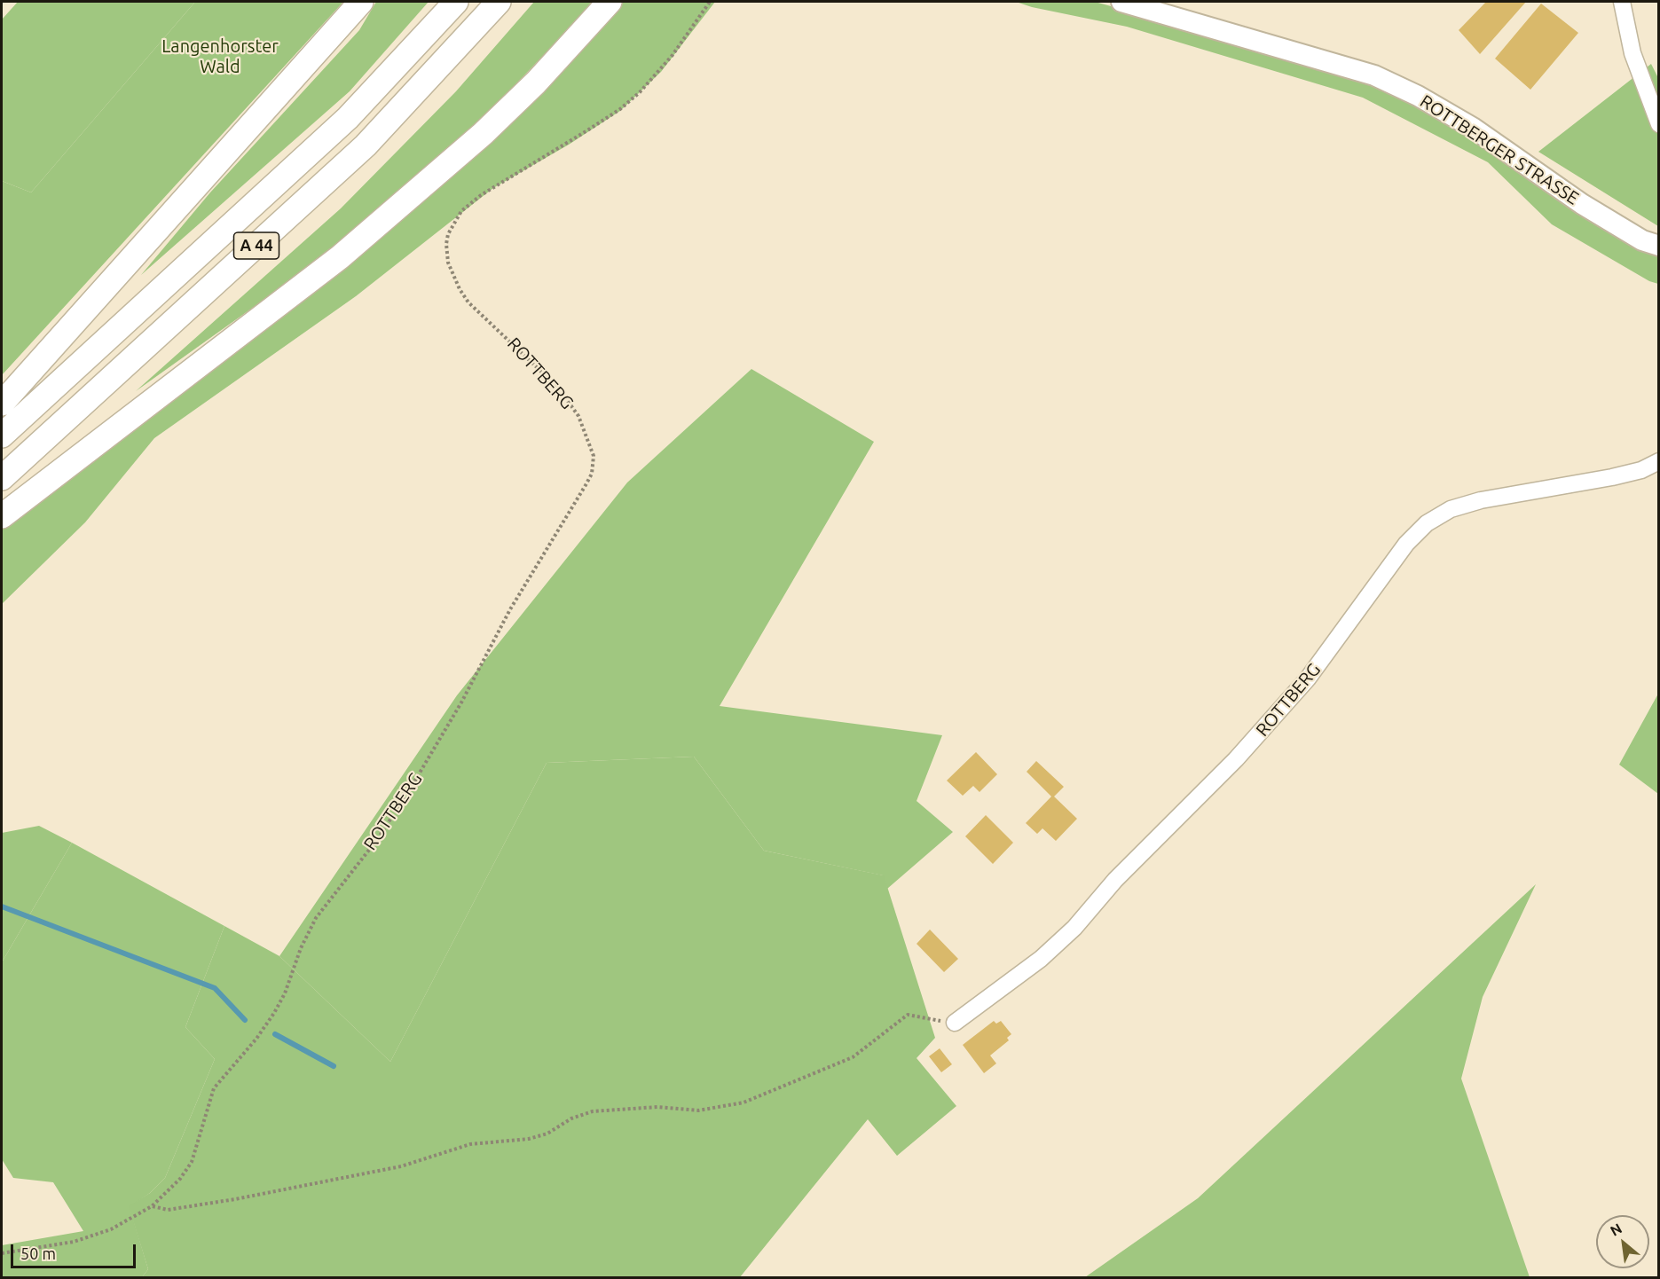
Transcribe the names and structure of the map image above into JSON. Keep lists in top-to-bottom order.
{
  "streets": {
    "highway": ["A 44"],
    "main road": ["ROTTBERGER STRASSE"],
    "street": ["ROTTBERG"]
  },
  "parks": ["Langenhorster Wald"],
  "scale_bar": "50 m",
  "north": "top left"
}
